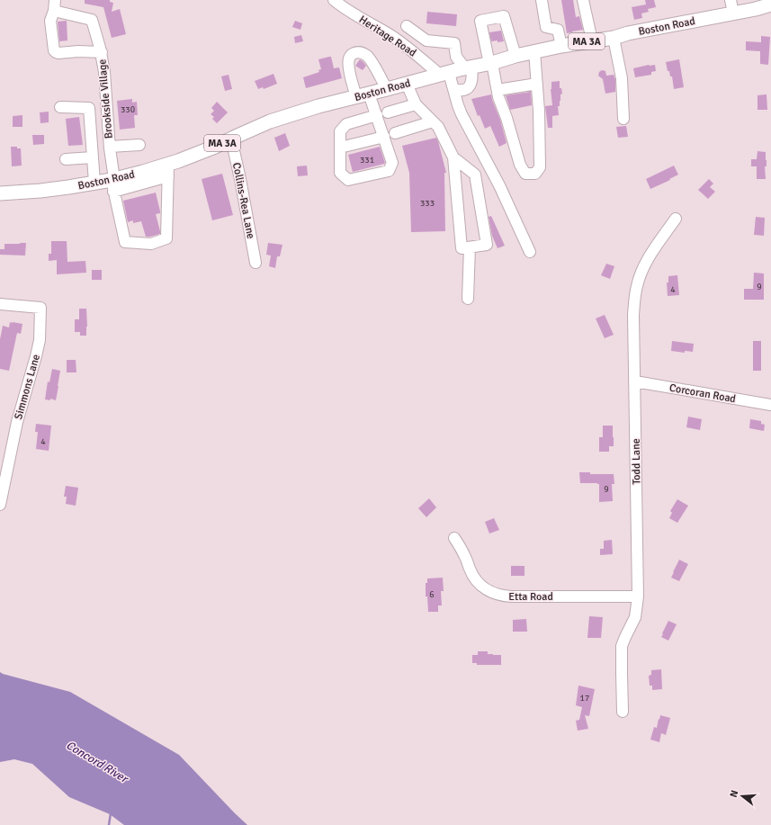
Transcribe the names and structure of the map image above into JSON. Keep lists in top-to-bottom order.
{
  "streets": {
    "main road": ["Boston Road", "MA 3A"],
    "street": [
      "Heritage Road",
      "Brookside Village",
      "Collins-Rea Lane",
      "Simmons Lane",
      "Corcoran Road",
      "Todd Lane",
      "Etta Road"
    ]
  },
  "crossings": [
    ["Boston Road", "Heritage Road"],
    ["Boston Road", "Brookside Village"],
    ["Boston Road", "Collins-Rea Lane"],
    ["Corcoran Road", "Todd Lane"],
    ["Todd Lane", "Etta Road"]
  ],
  "water": ["Concord River"],
  "house_numbers": [
    "330",
    "331",
    "333",
    "9",
    "4",
    "4",
    "9",
    "6",
    "17"
  ],
  "north": "left"
}
